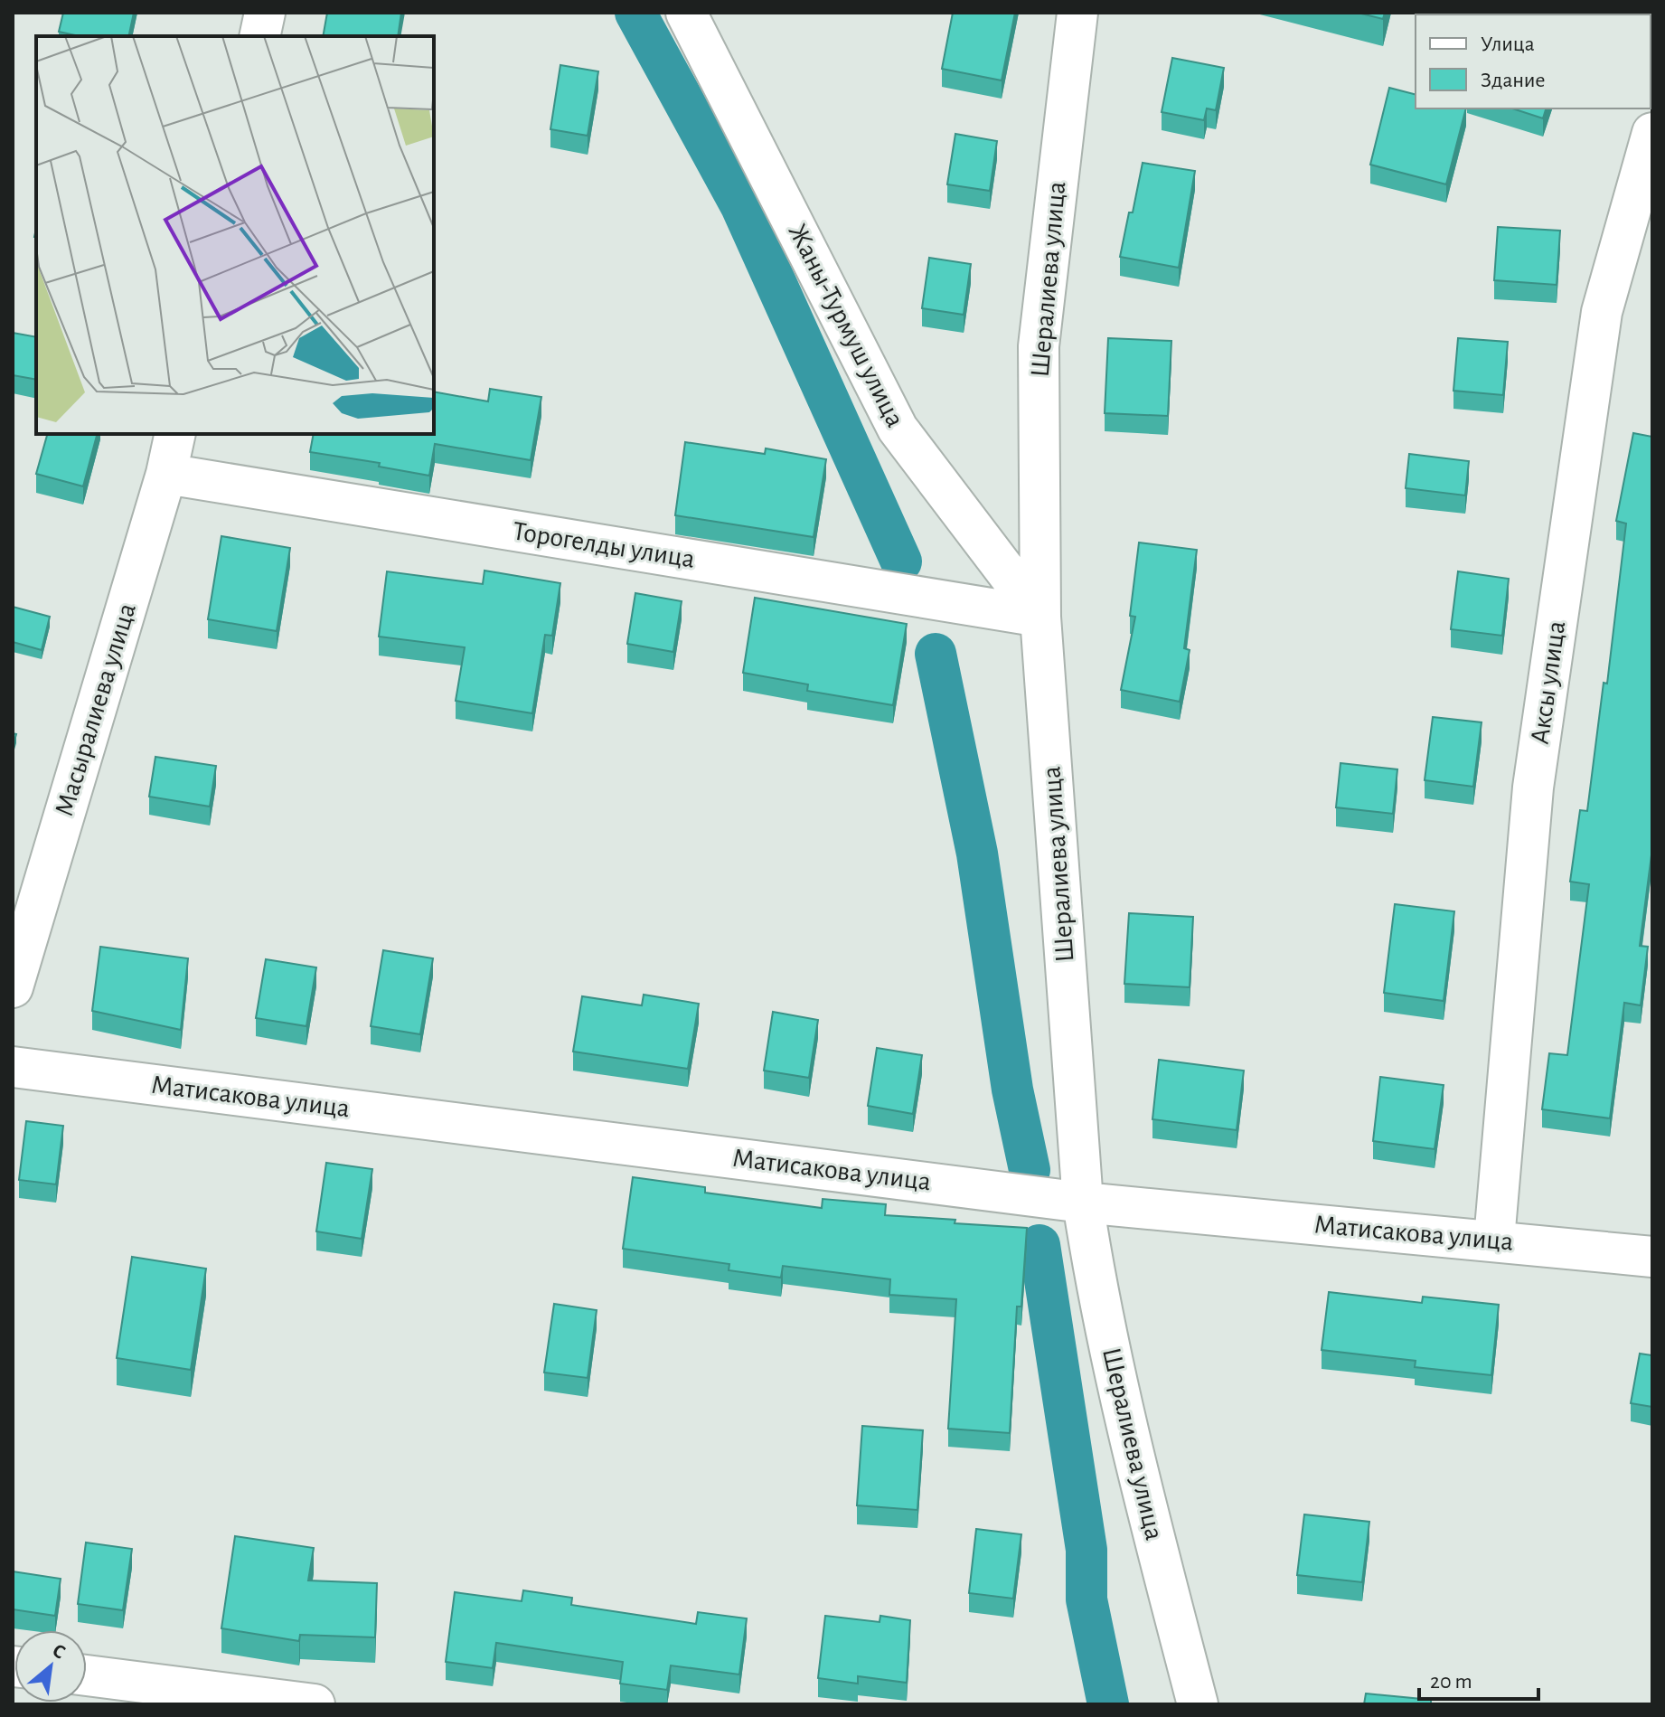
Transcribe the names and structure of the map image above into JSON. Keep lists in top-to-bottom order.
{
  "streets": {
    "street": [
      "Шералиева улица",
      "Жаны-Турмуш улица",
      "Торогелды улица",
      "Аксы улица",
      "Масыралиева улица",
      "Матисакова улица"
    ]
  },
  "crossings": [
    ["Шералиева улица", "Жаны-Турмуш улица"],
    ["Шералиева улица", "Торогелды улица"],
    ["Шералиева улица", "Матисакова улица"],
    ["Жаны-Турмуш улица", "Торогелды улица"],
    ["Торогелды улица", "Масыралиева улица"],
    ["Аксы улица", "Матисакова улица"]
  ],
  "legend": ["Улица", "Здание"],
  "scale_bar": "20 m",
  "north": "top right"
}
